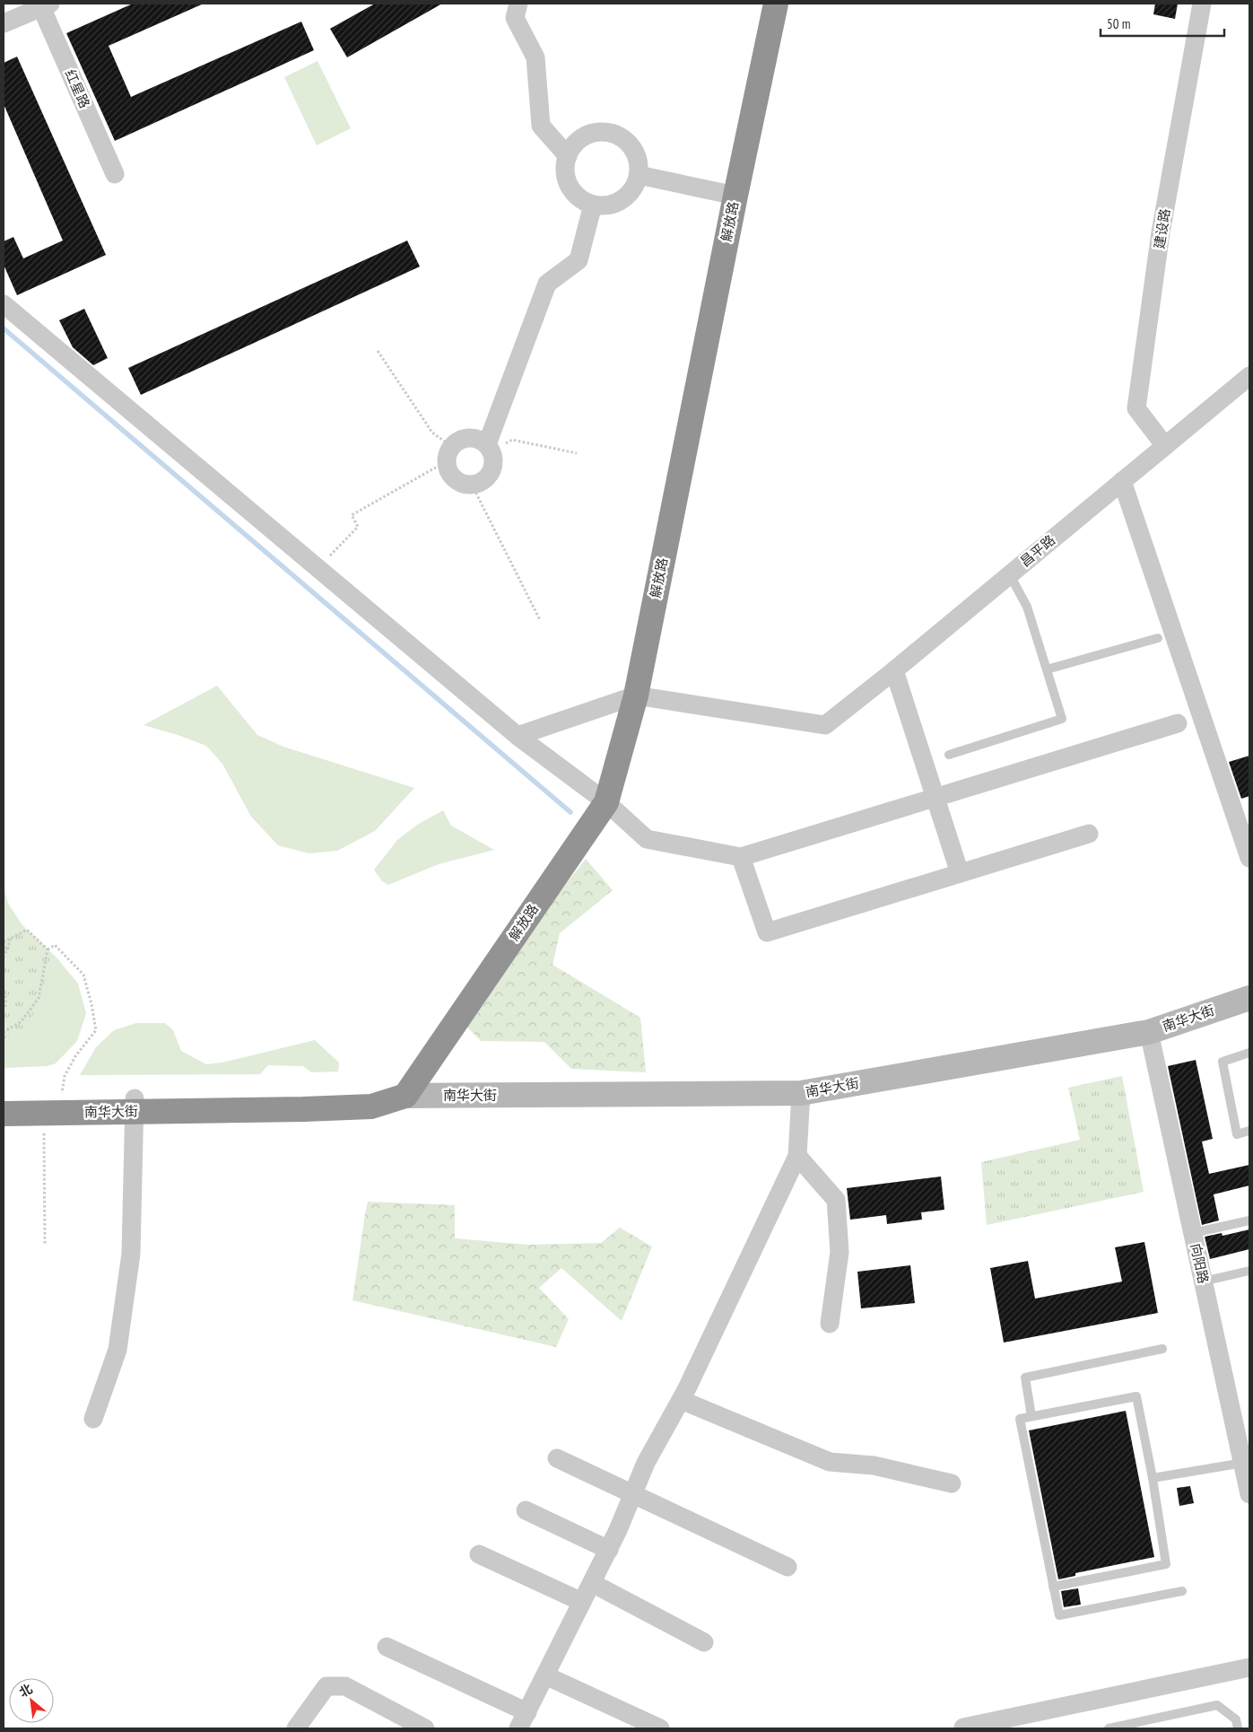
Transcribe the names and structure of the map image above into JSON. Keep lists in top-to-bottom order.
{
  "streets": {
    "highway": ["解放路", "南华大街"],
    "street": [
      "红星路",
      "建设路",
      "昌平路",
      "向阳路"
    ]
  },
  "crossings": [
    ["解放路", "昌平路"],
    ["解放路", "南华大街"],
    ["建设路", "昌平路"],
    ["南华大街", "向阳路"]
  ],
  "scale_bar": "50 m",
  "north": "top left"
}
